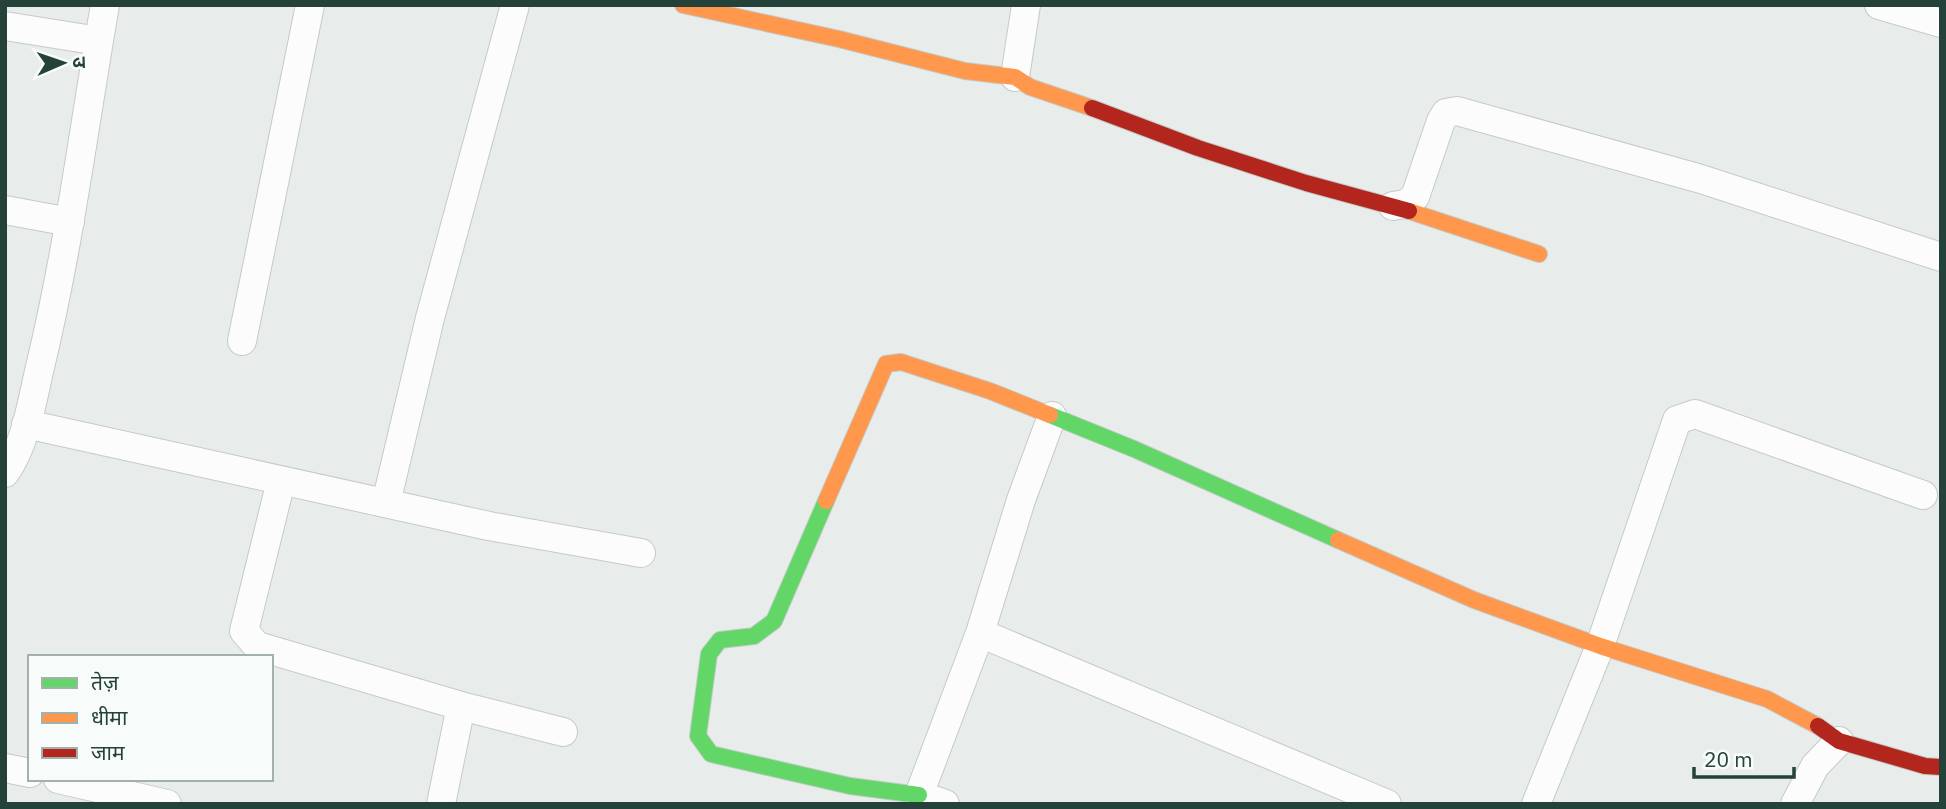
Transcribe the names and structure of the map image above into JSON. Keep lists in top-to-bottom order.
{
  "legend": ["तेज़", "धीमा", "जाम"],
  "scale_bar": "20 m",
  "north": "right"
}
